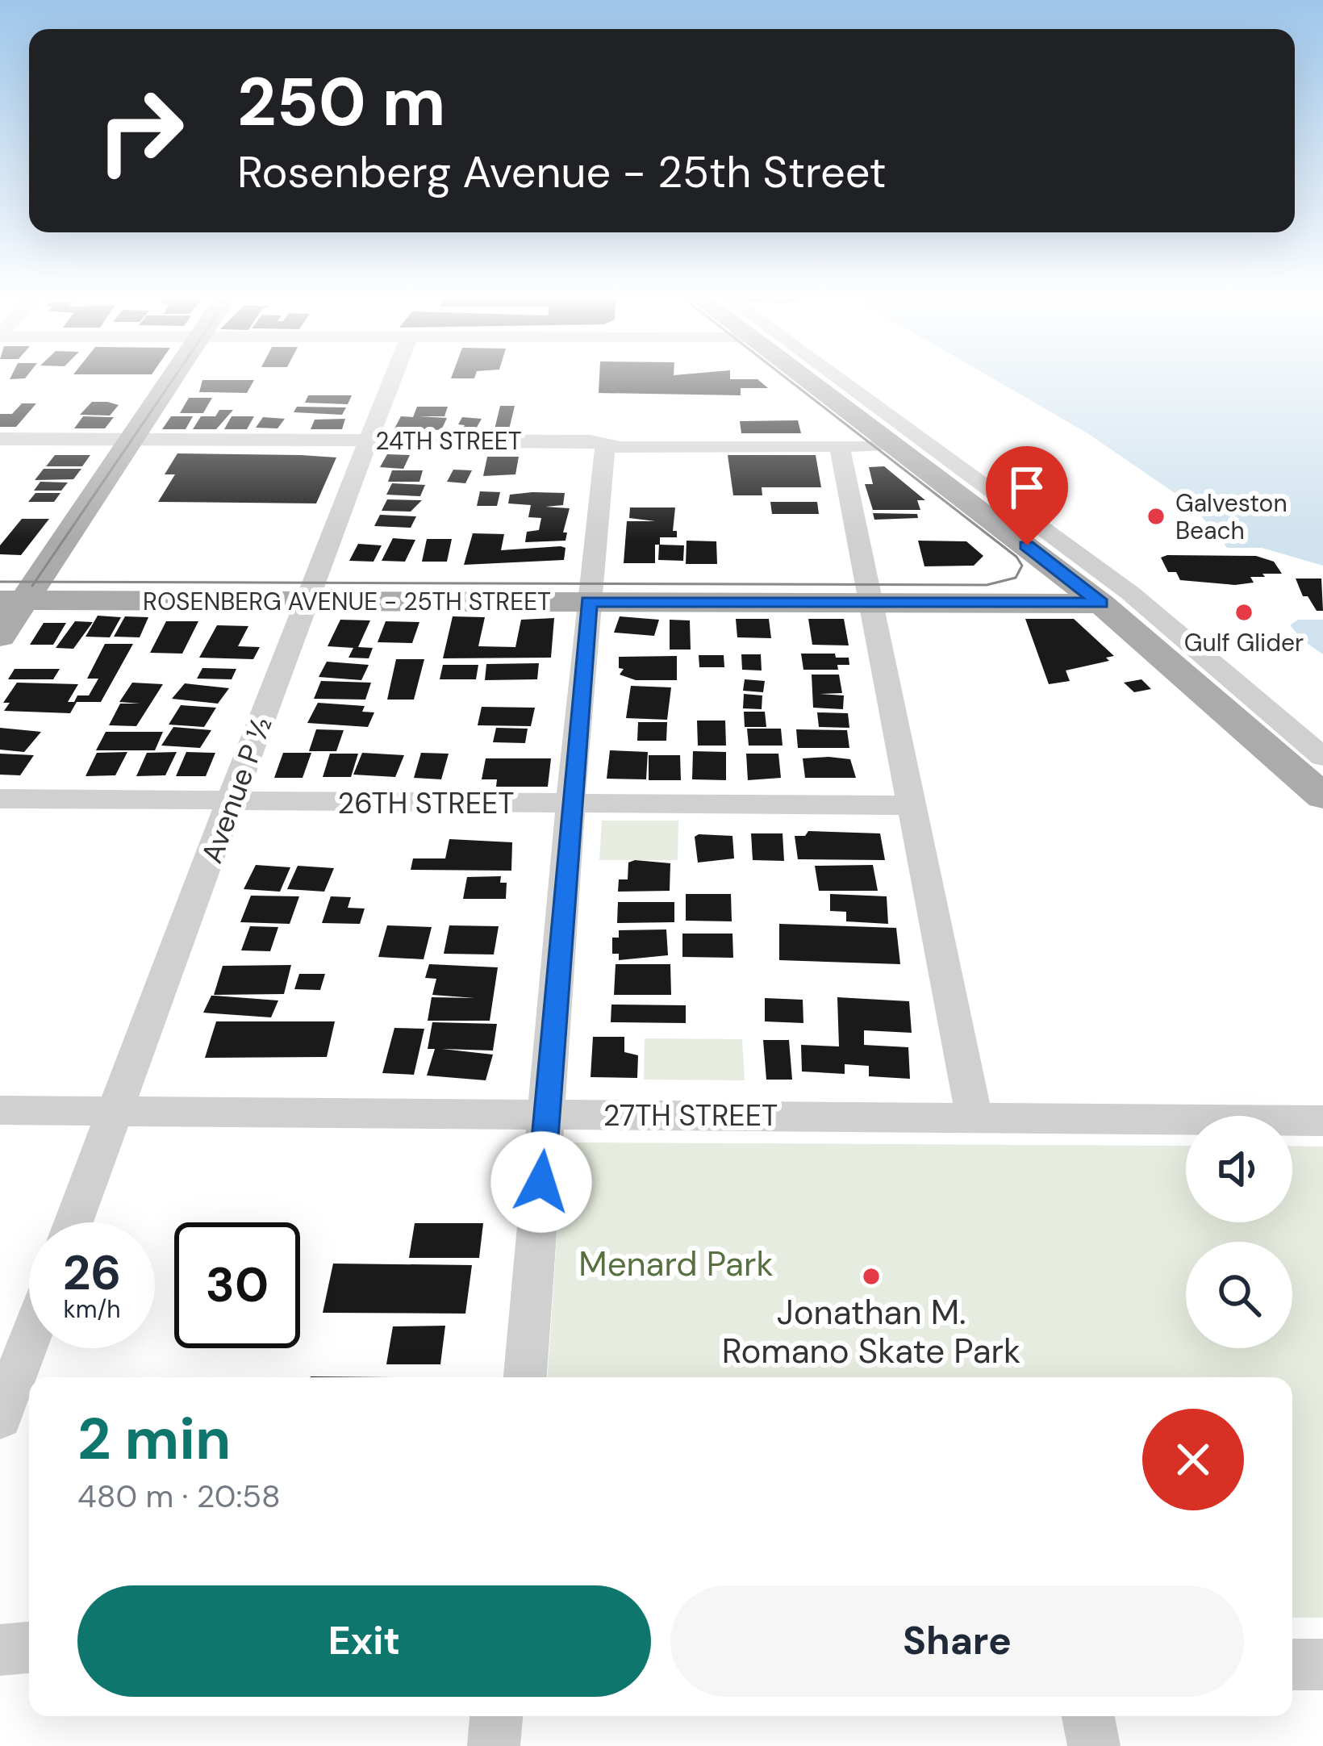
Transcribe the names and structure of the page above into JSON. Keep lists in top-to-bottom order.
{
  "streets": {
    "main road": ["ROSENBERG AVENUE - 25TH STREET"],
    "street": [
      "24TH STREET",
      "Avenue P ½",
      "26TH STREET",
      "27TH STREET"
    ]
  },
  "crossings": [
    ["24TH STREET", "Avenue P ½"],
    ["ROSENBERG AVENUE - 25TH STREET", "Avenue P ½"],
    ["Avenue P ½", "26TH STREET"],
    ["Avenue P ½", "27TH STREET"]
  ],
  "parks": ["Menard Park"],
  "places": ["Galveston Beach", "Gulf Glider", "Jonathan M. Romano Skate Park"],
  "page": {
    "turn": ["250 m", "Rosenberg Avenue - 25th Street"],
    "speed": "26 km/h",
    "limit": "30",
    "heading": ["2 min", "480 m · 20:58"],
    "buttons": ["Exit", "Share"]
  }
}
